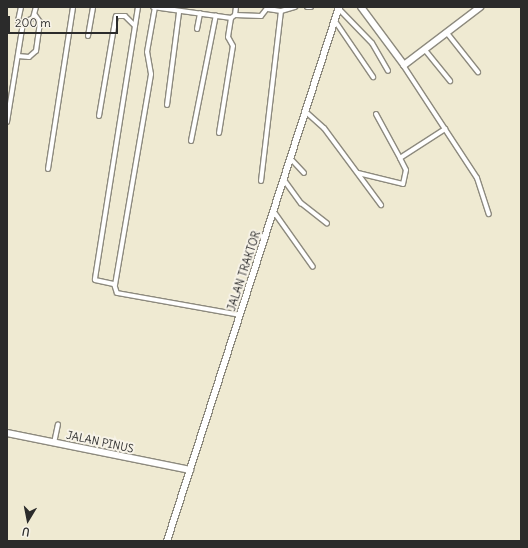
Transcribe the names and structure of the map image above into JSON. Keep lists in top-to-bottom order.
{
  "streets": {
    "street": ["JALAN TRAKTOR", "JALAN PINUS"]
  },
  "crossings": [
    ["JALAN TRAKTOR", "JALAN PINUS"]
  ],
  "scale_bar": "200 m",
  "north": "bottom"
}
